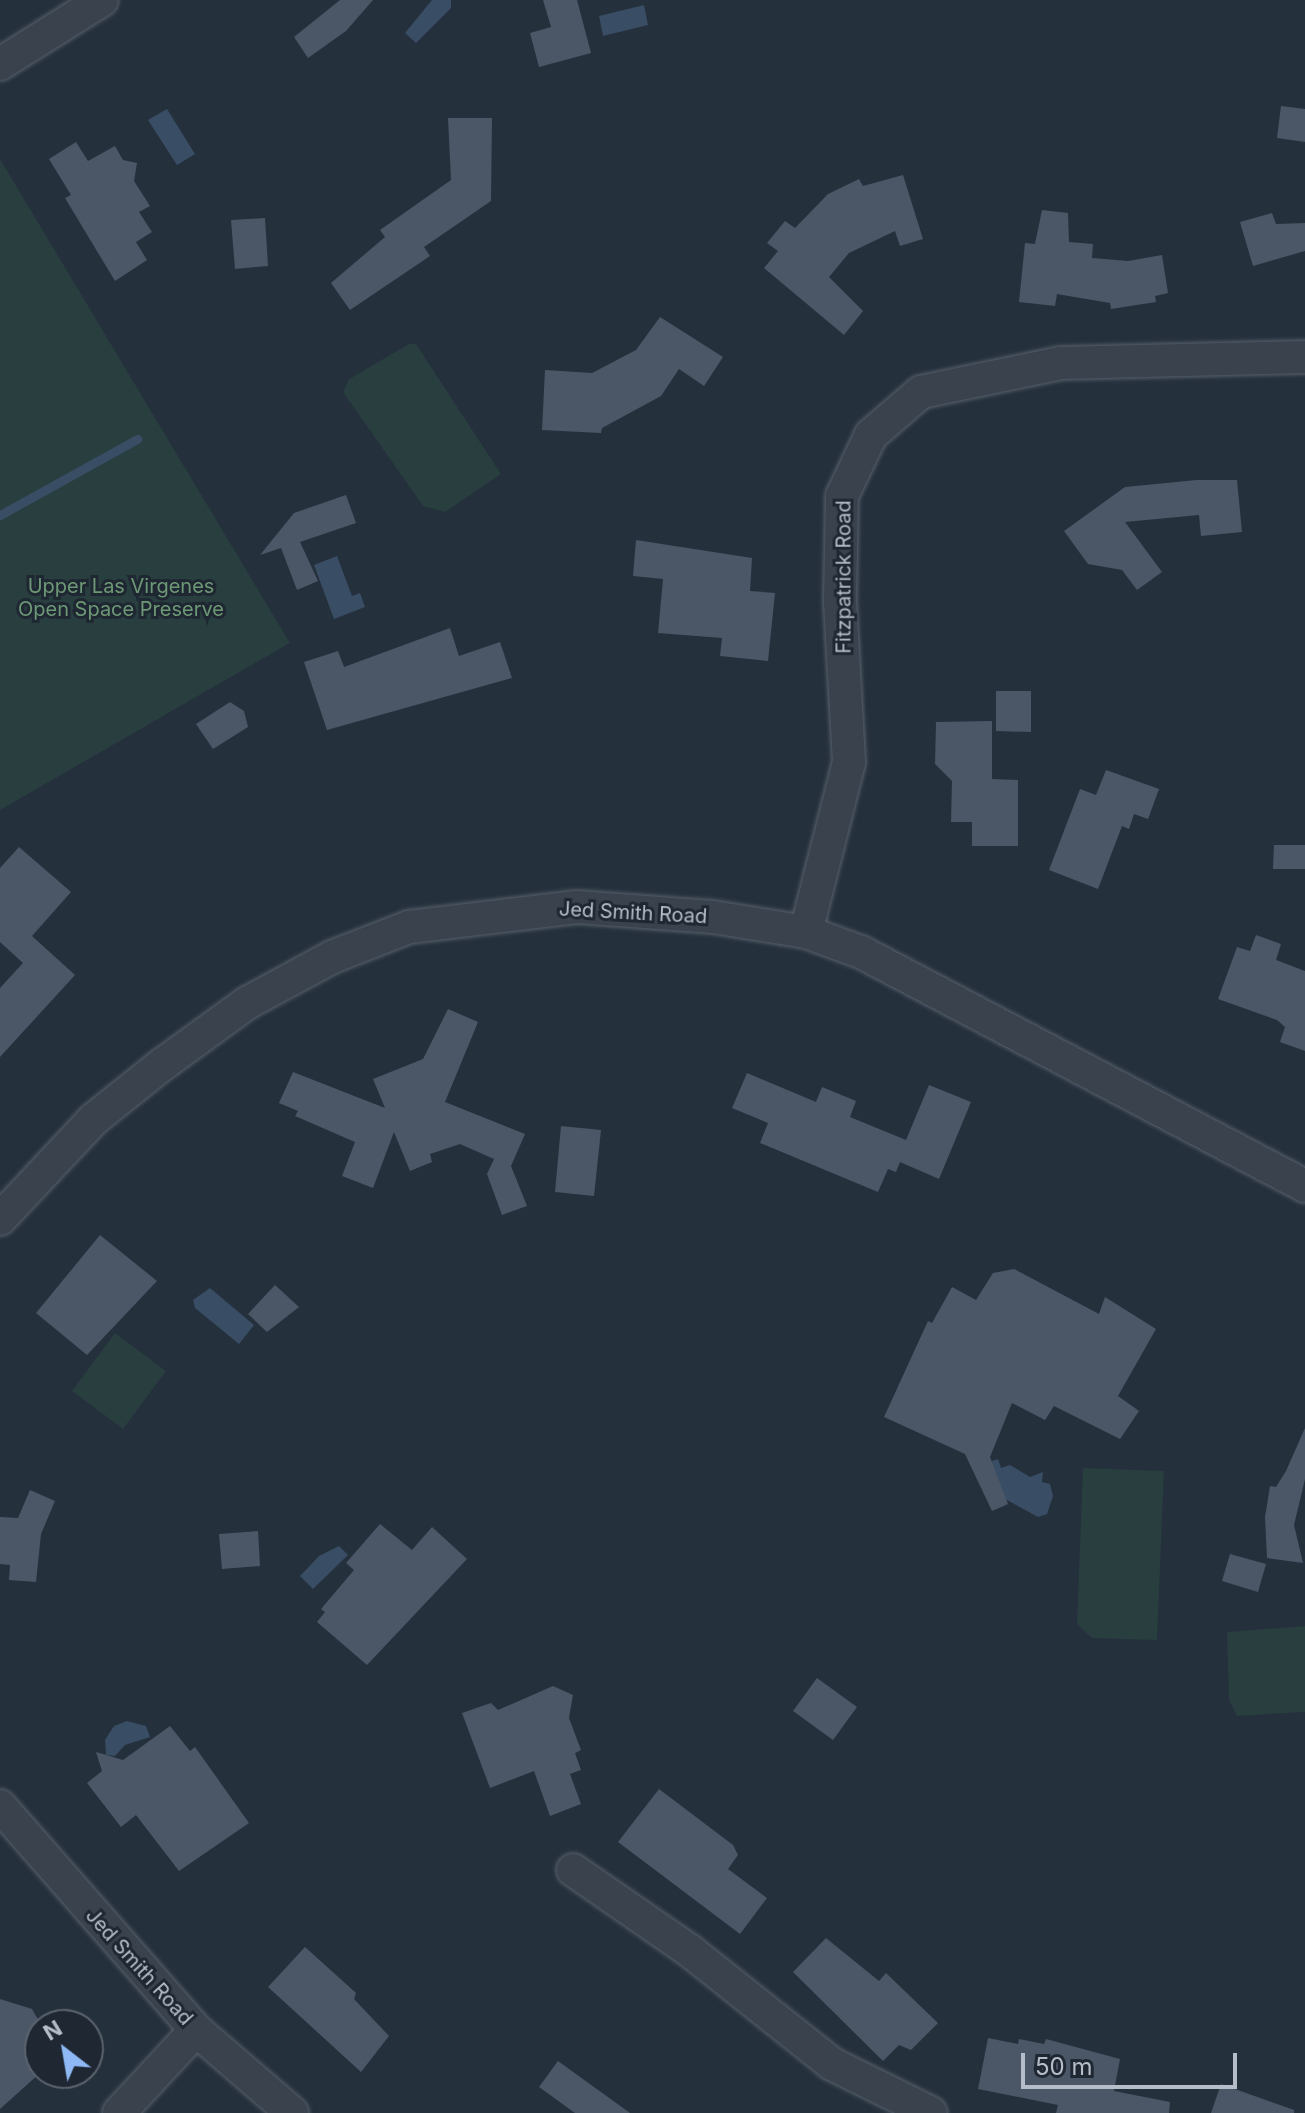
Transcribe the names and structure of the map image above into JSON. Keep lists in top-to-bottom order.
{
  "streets": {
    "street": ["Fitzpatrick Road", "Jed Smith Road"]
  },
  "crossings": [
    ["Fitzpatrick Road", "Jed Smith Road"]
  ],
  "parks": ["Upper Las Virgenes Open Space Preserve"],
  "scale_bar": "50 m",
  "north": "top left"
}
